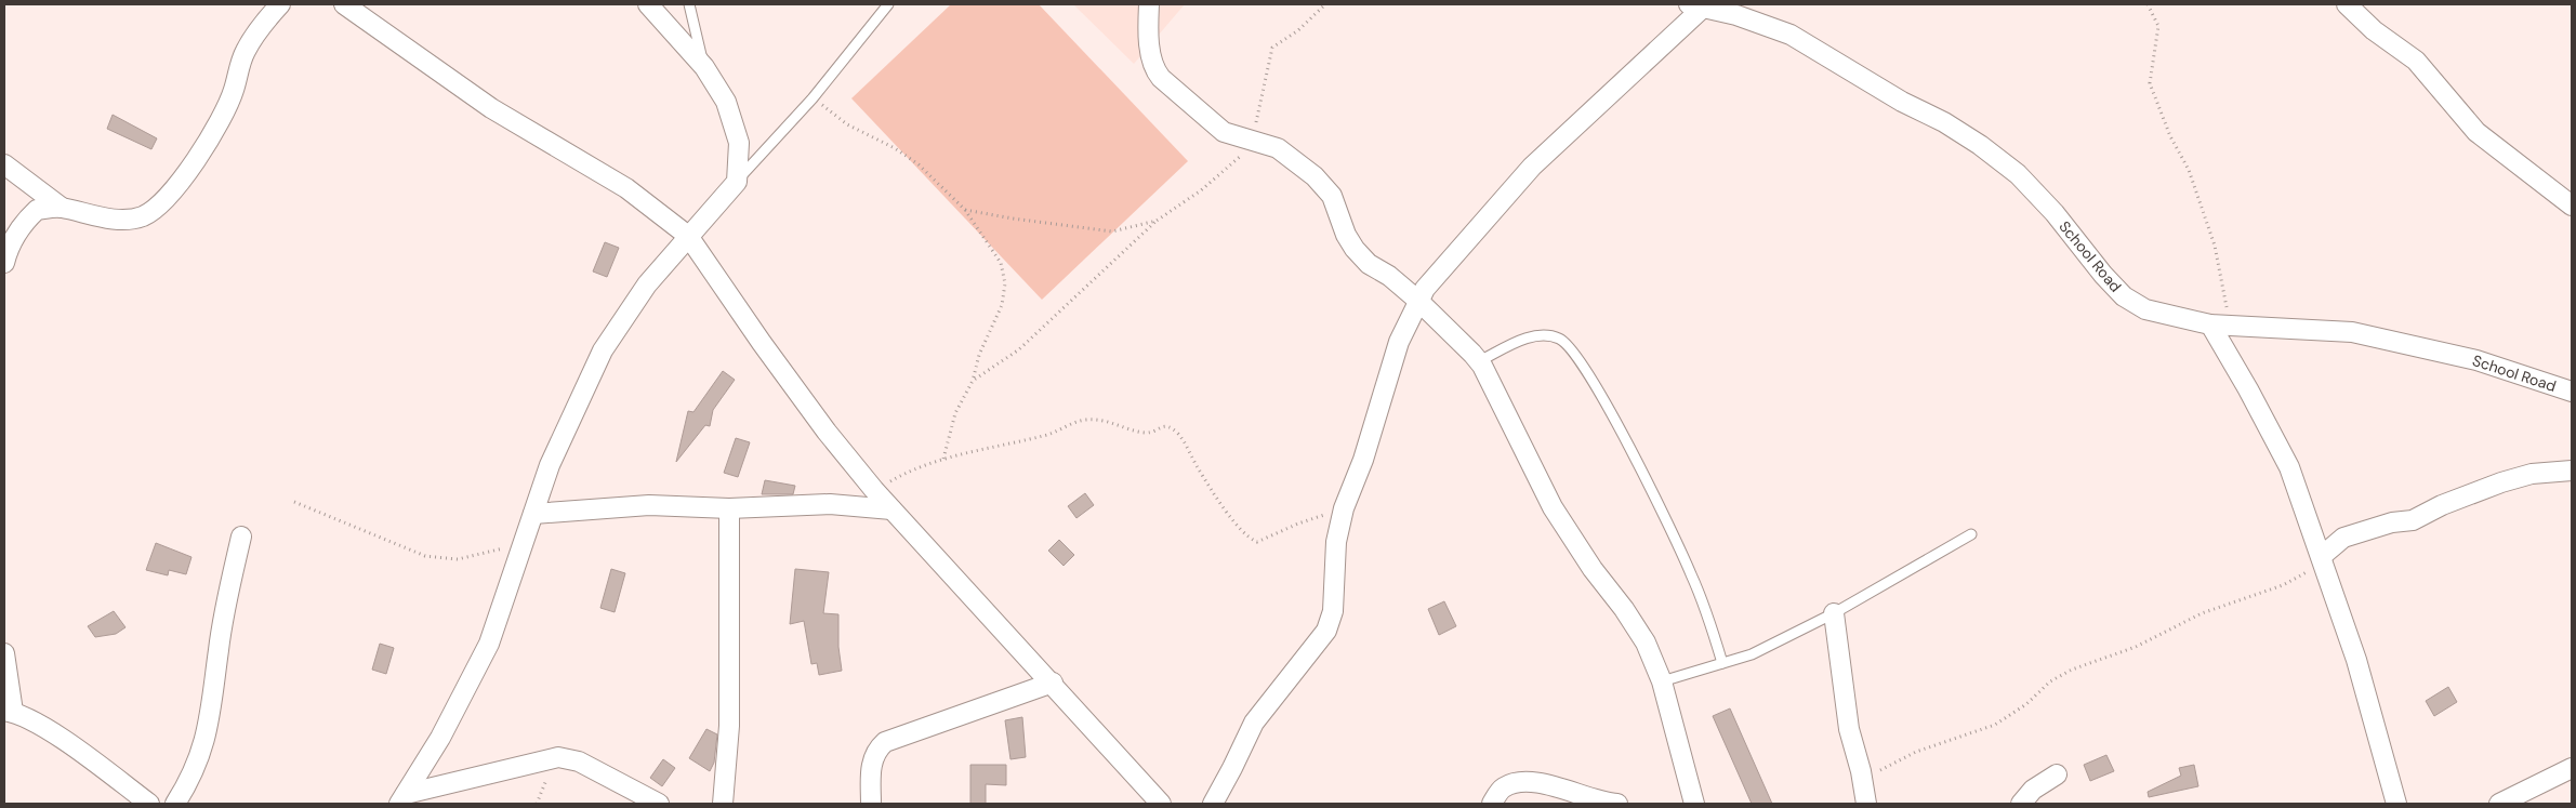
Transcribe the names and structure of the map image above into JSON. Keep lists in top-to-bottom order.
{
  "streets": {
    "street": ["School Road"]
  }
}
